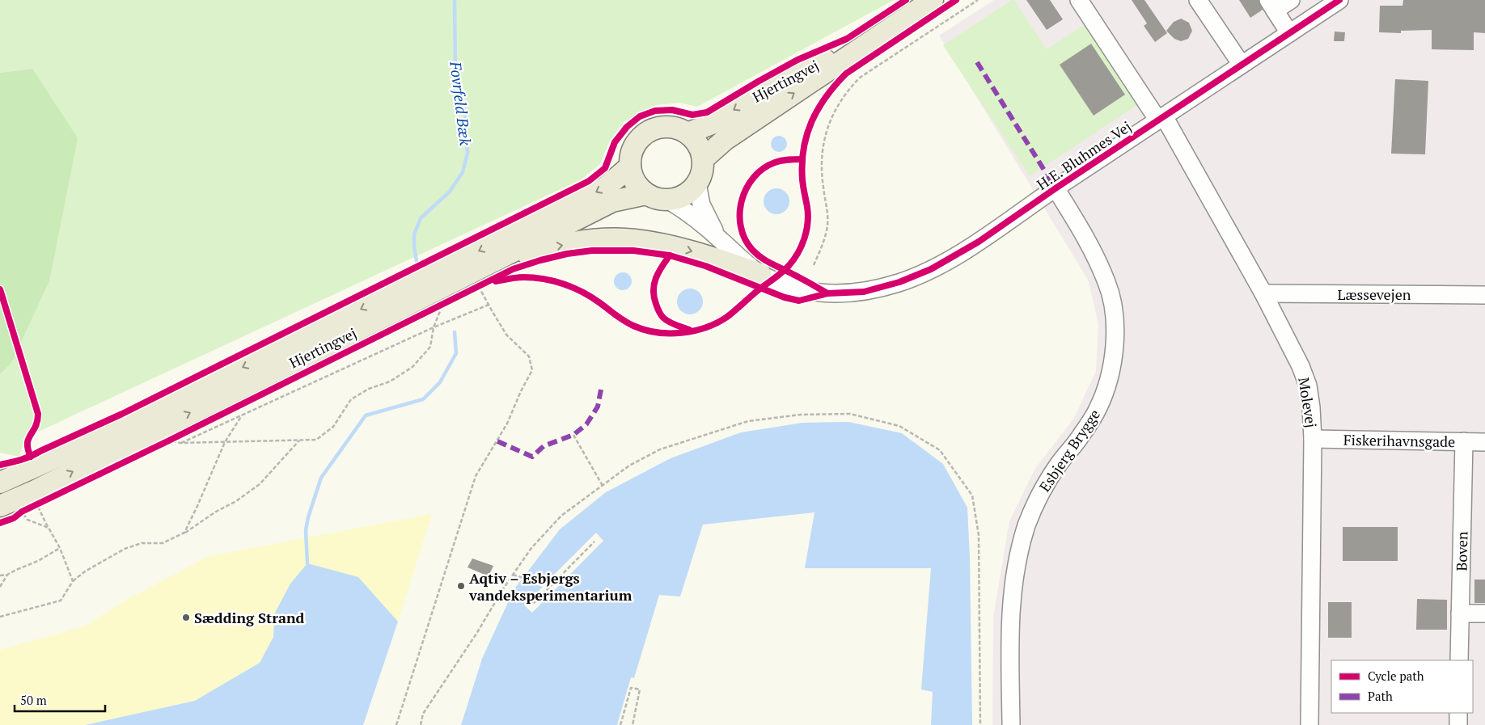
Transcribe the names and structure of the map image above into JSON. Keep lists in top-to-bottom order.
{
  "streets": {
    "main road": ["Hjertingvej"],
    "street": [
      "H.E. Bluhmes Vej",
      "Læssevejen",
      "Molevej",
      "Fiskerihavnsgade",
      "Esbjerg Brygge",
      "Boven"
    ]
  },
  "crossings": [
    ["Hjertingvej", "H.E. Bluhmes Vej"],
    ["H.E. Bluhmes Vej", "Molevej"],
    ["H.E. Bluhmes Vej", "Esbjerg Brygge"],
    ["Læssevejen", "Molevej"],
    ["Molevej", "Fiskerihavnsgade"],
    ["Fiskerihavnsgade", "Boven"]
  ],
  "water": ["Fovrfeld Bæk"],
  "places": ["Aqtiv – Esbjergs vandeksperimentarium", "Sædding Strand"],
  "legend": ["Cycle path", "Path"],
  "scale_bar": "50 m"
}
